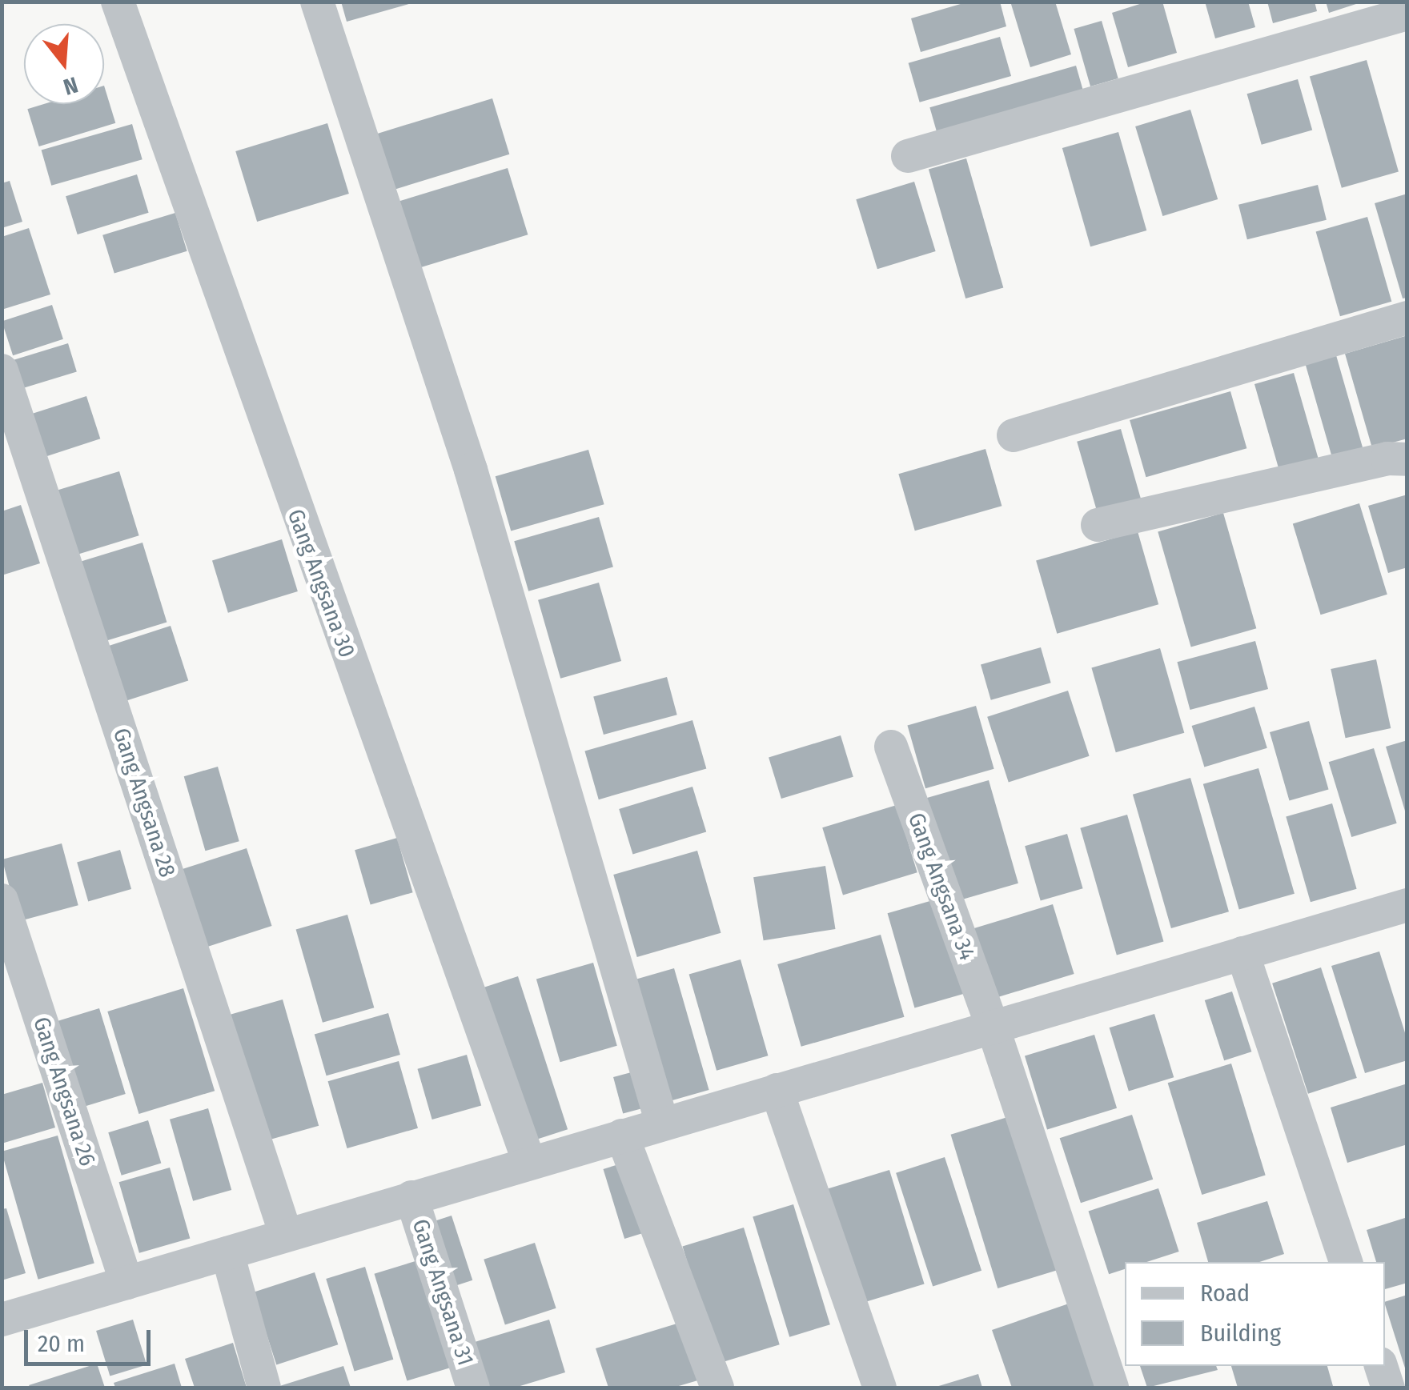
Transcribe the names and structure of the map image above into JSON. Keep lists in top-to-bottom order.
{
  "streets": {
    "street": [
      "Gang Angsana 30",
      "Gang Angsana 28",
      "Gang Angsana 34",
      "Gang Angsana 26",
      "Gang Angsana 31"
    ]
  },
  "legend": ["Road", "Building"],
  "scale_bar": "20 m",
  "north": "bottom"
}
